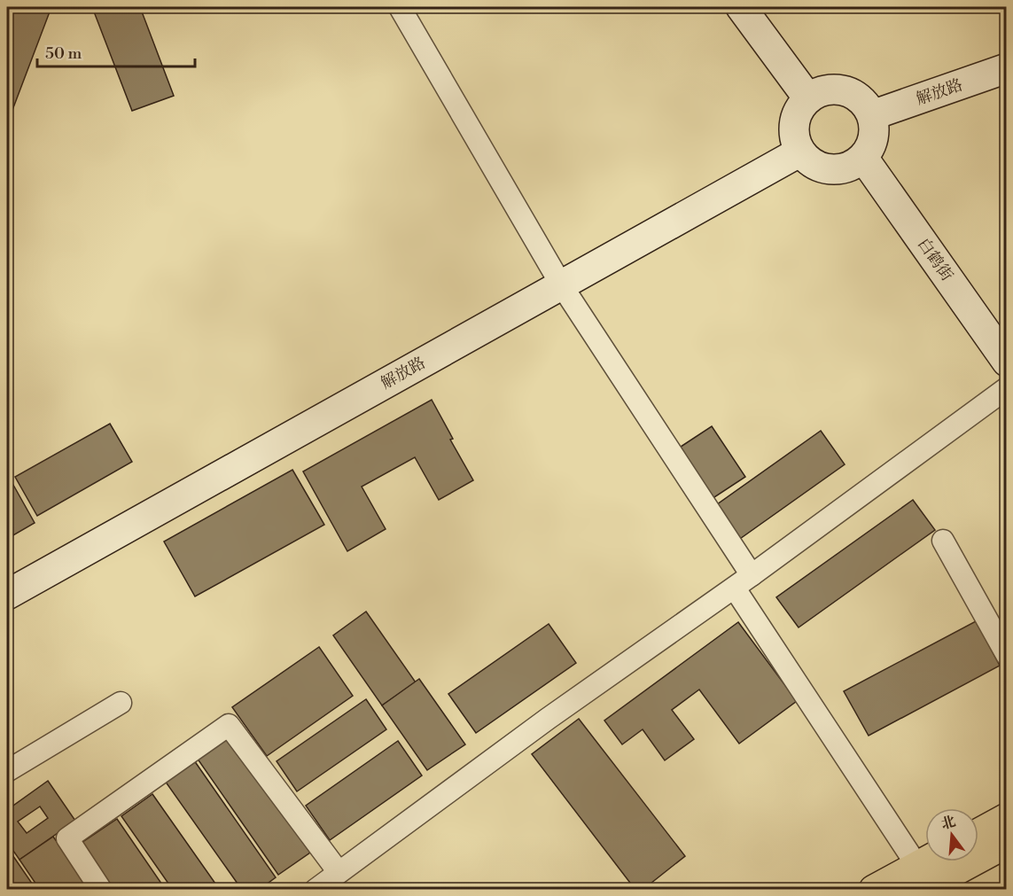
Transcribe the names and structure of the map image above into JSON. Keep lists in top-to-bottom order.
{
  "streets": {
    "street": ["解放路", "白鹤街"]
  },
  "crossings": [
    ["解放路", "白鹤街"]
  ],
  "scale_bar": "50 m",
  "north": "top"
}
